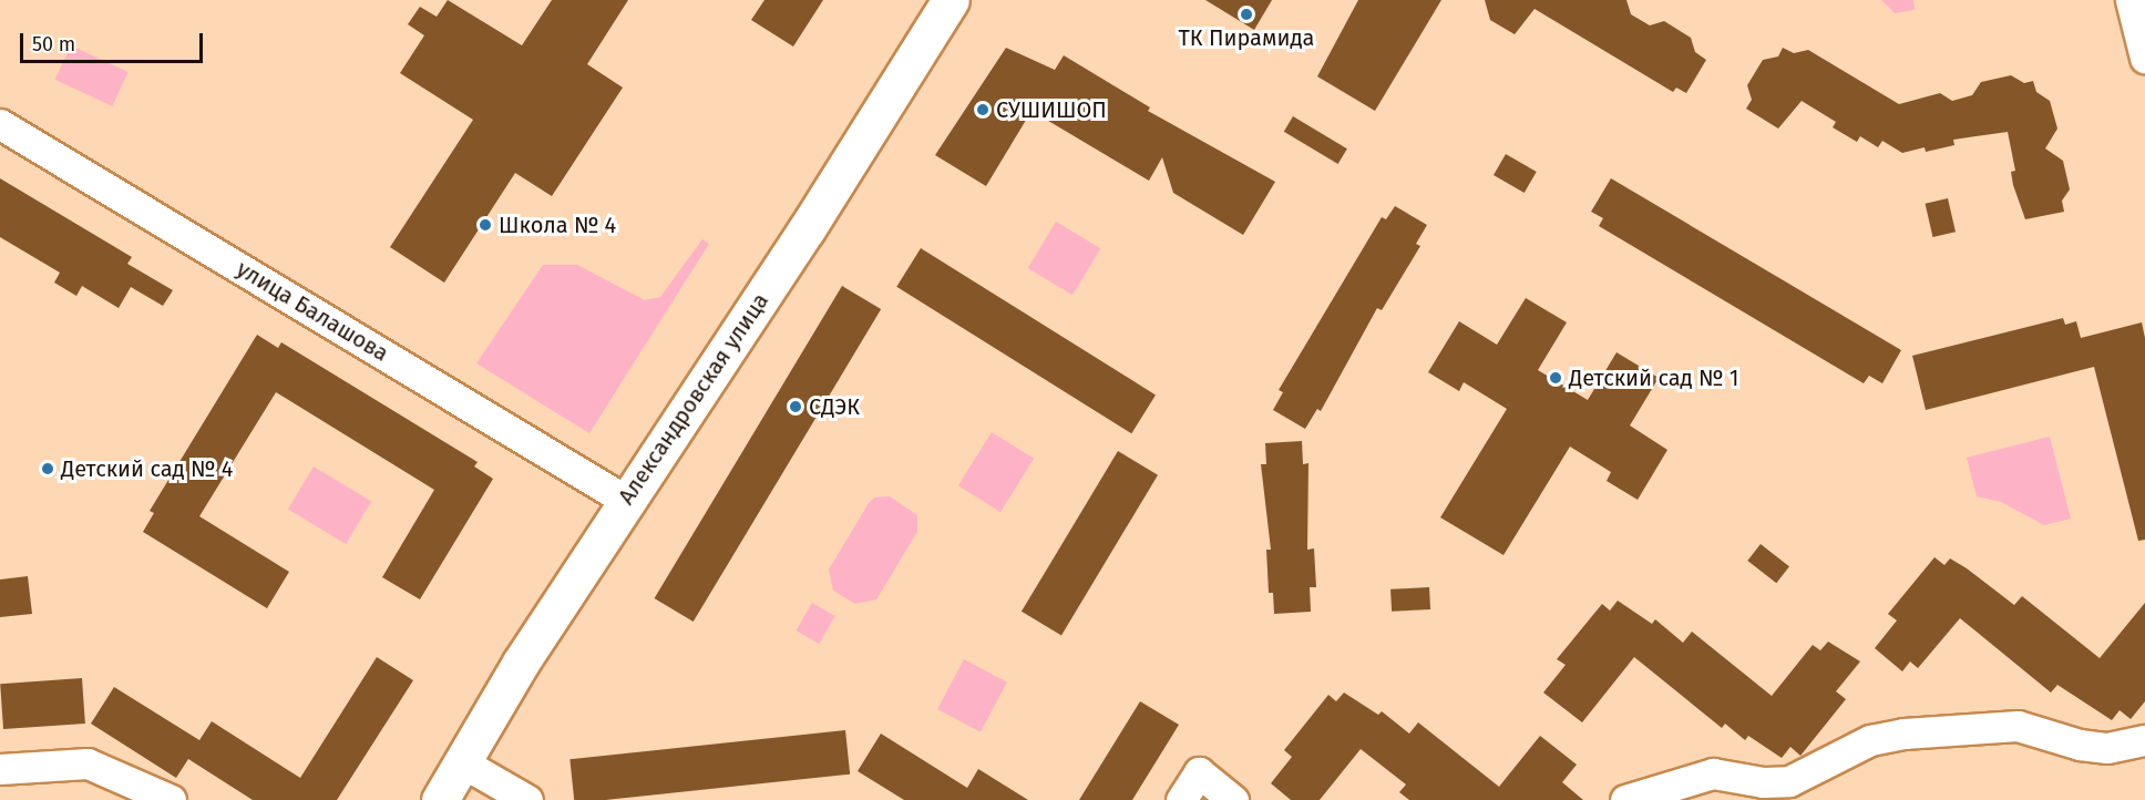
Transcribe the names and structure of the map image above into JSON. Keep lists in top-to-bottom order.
{
  "streets": {
    "street": ["улица Балашова", "Александровская улица"]
  },
  "crossings": [
    ["улица Балашова", "Александровская улица"]
  ],
  "places": [
    "ТК Пирамида",
    "СУШИШОП",
    "Школа № 4",
    "Детский сад № 1",
    "СДЭК",
    "Детский сад № 4"
  ],
  "scale_bar": "50 m"
}
